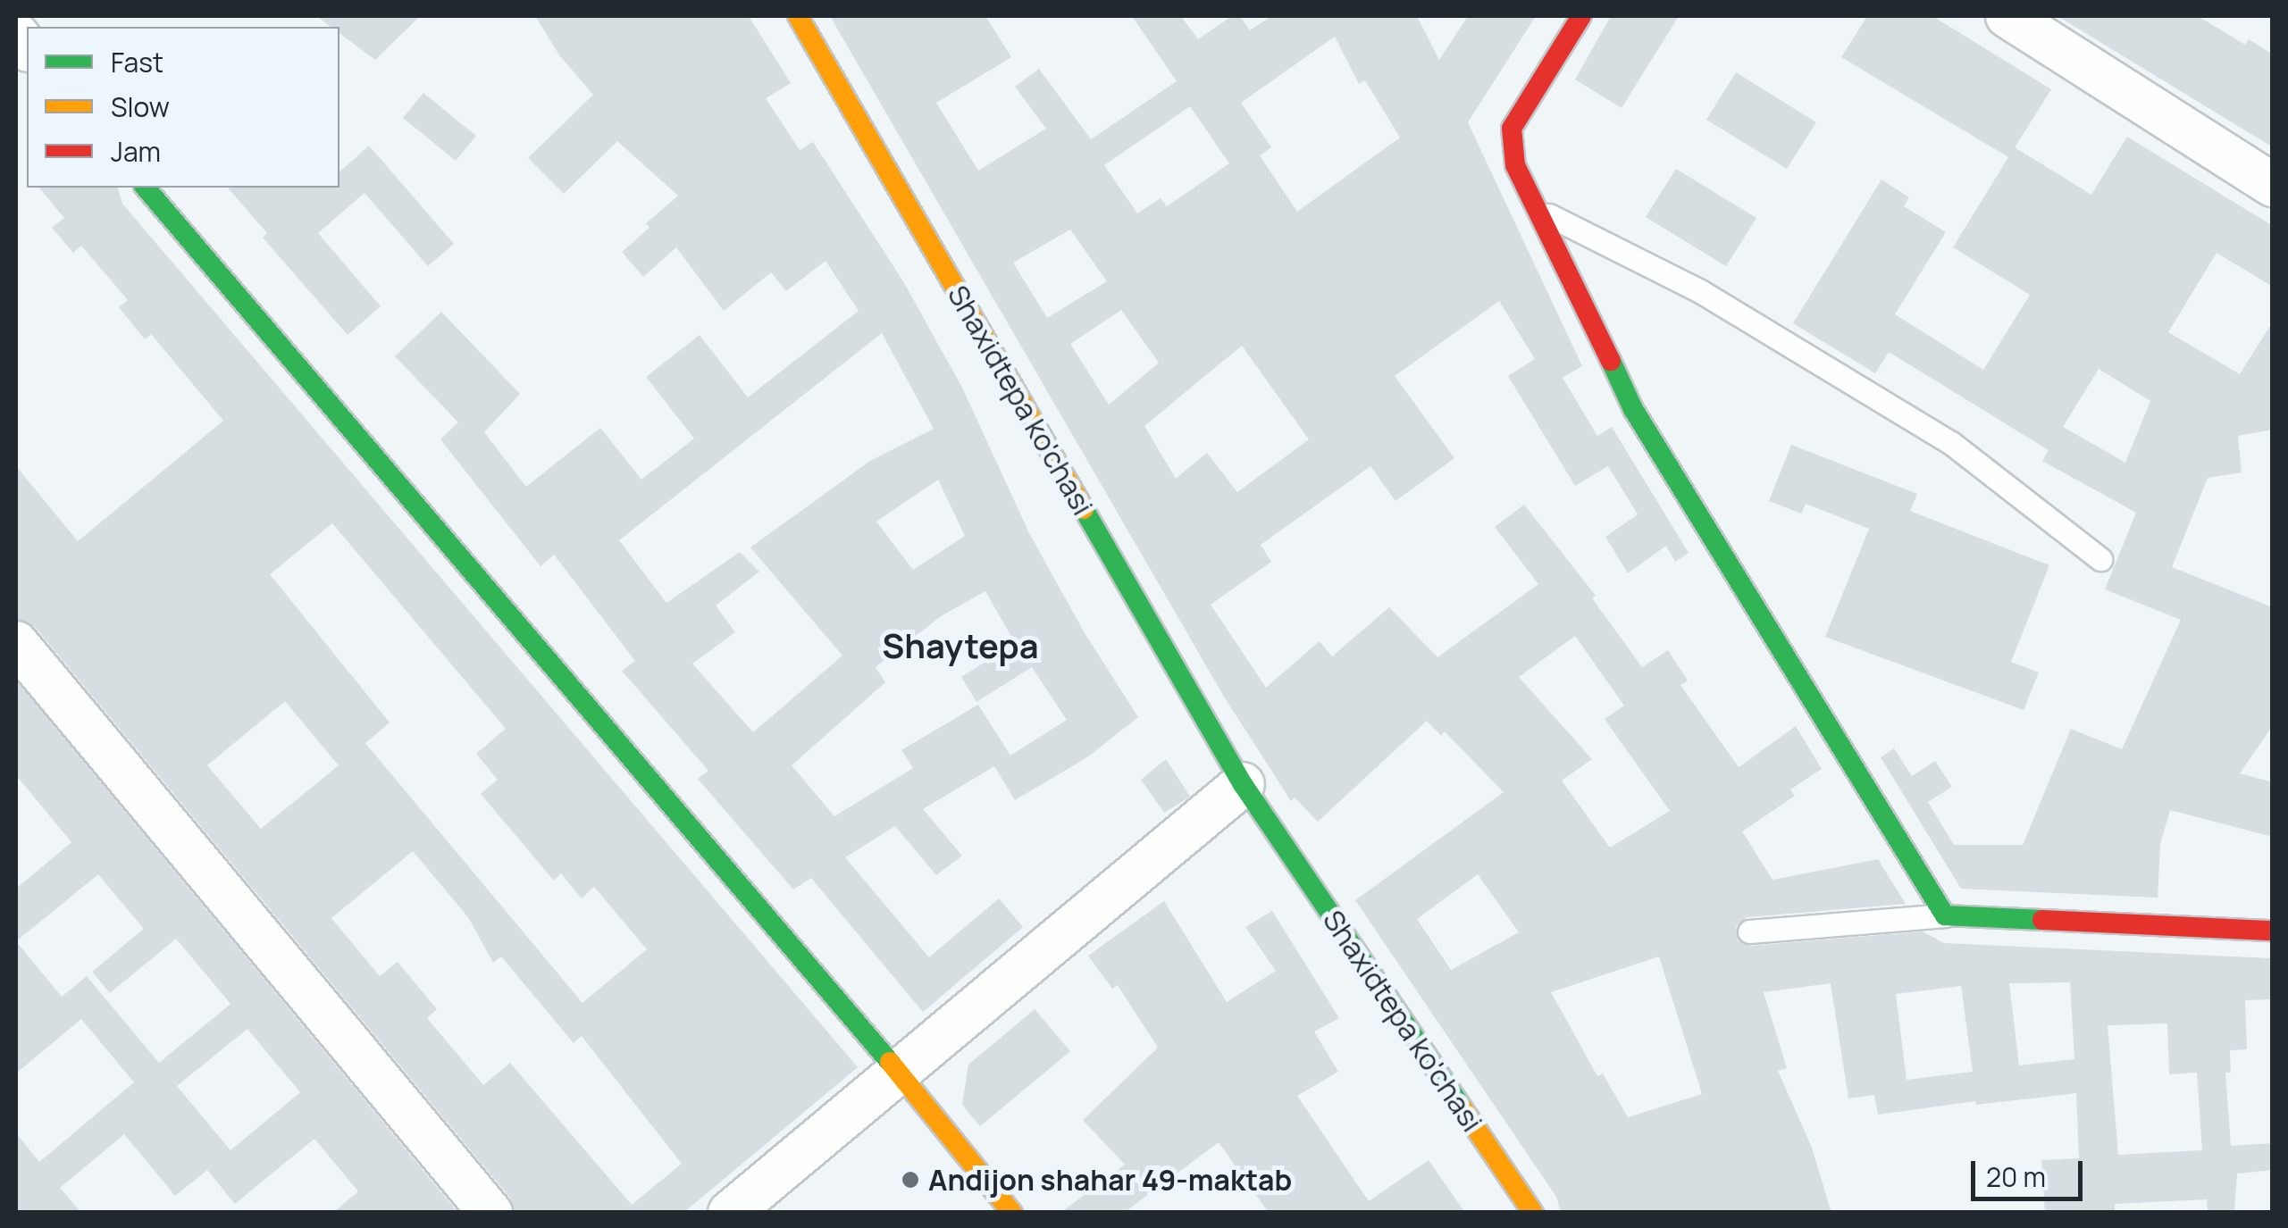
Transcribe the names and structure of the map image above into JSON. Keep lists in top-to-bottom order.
{
  "streets": {
    "street": ["Shaxidtepa ko'chasi"]
  },
  "districts": ["Shaytepa"],
  "places": ["Andijon shahar 49-maktab"],
  "legend": ["Fast", "Slow", "Jam"],
  "scale_bar": "20 m"
}
